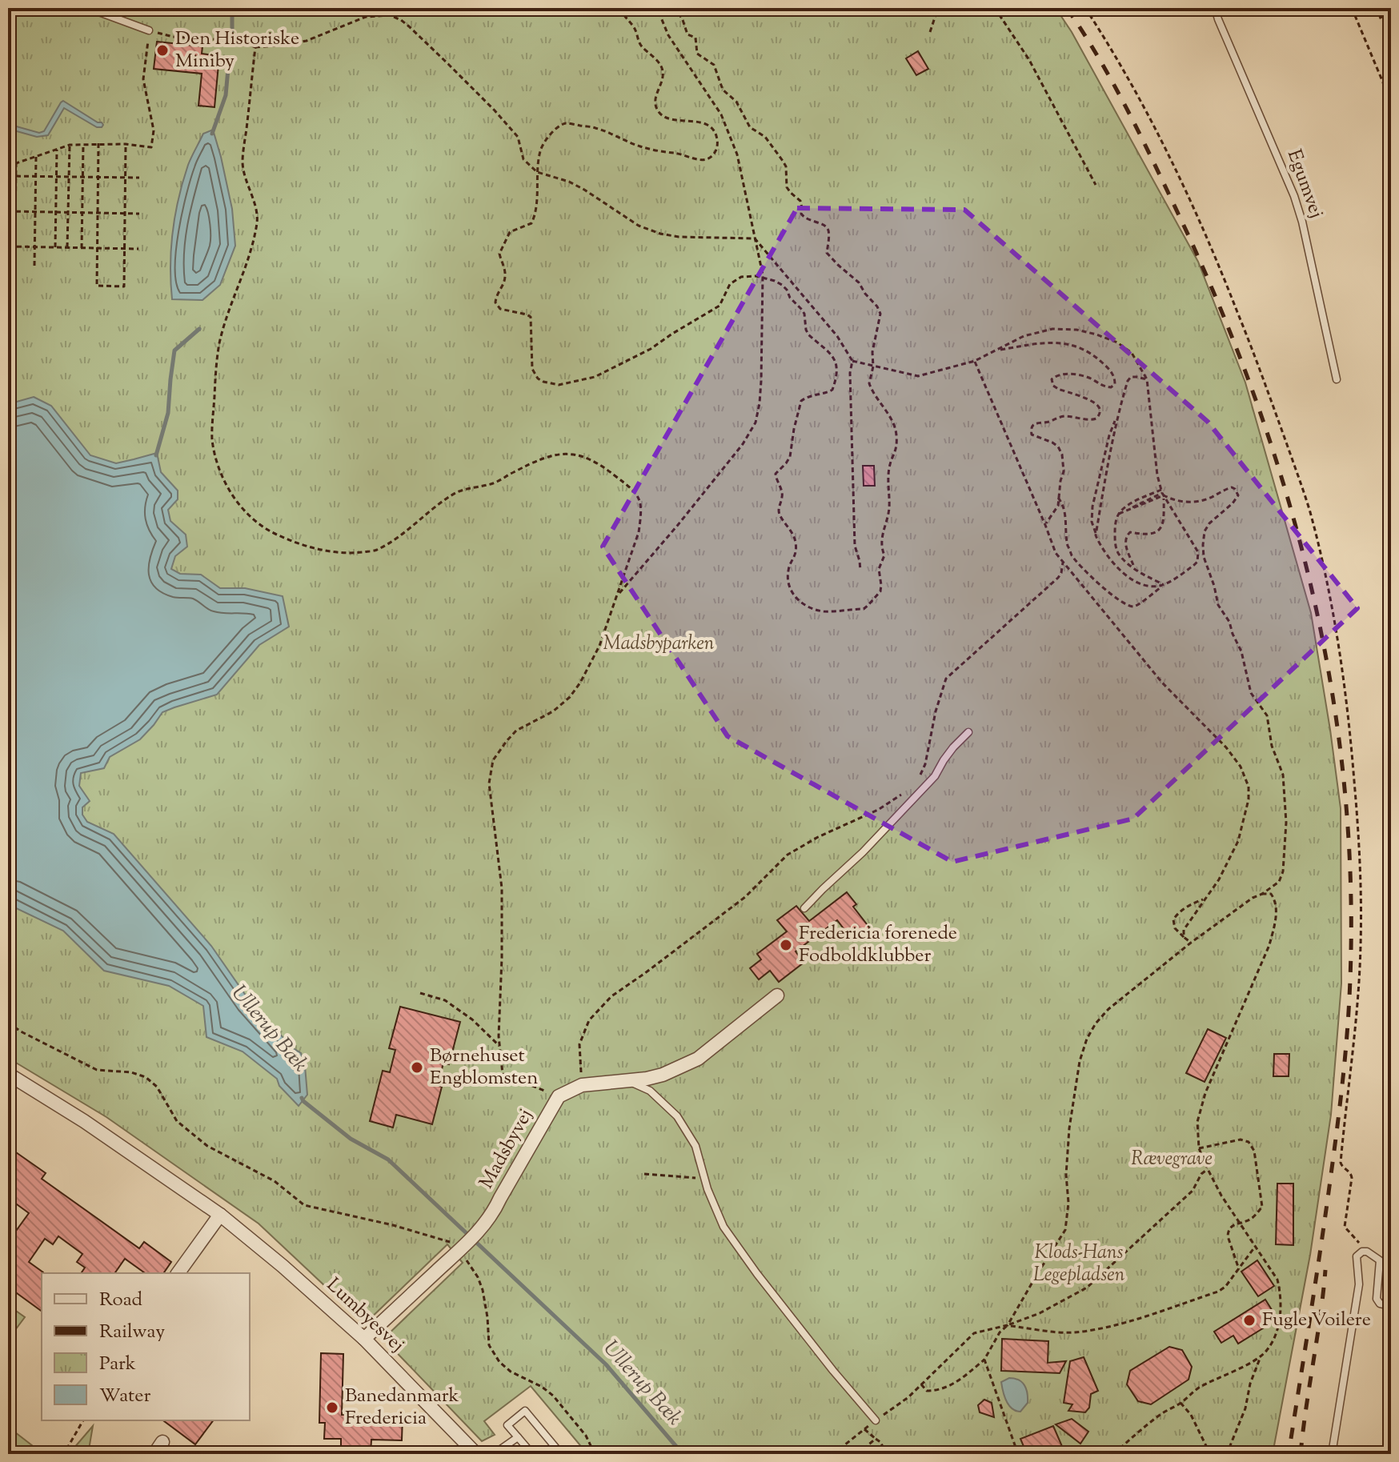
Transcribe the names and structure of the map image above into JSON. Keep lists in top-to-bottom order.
{
  "streets": {
    "street": ["Madsbyvej", "Lumbyesvej"],
    "lane": ["Egumvej"]
  },
  "crossings": [
    ["Madsbyvej", "Lumbyesvej"]
  ],
  "water": ["Ullerup Bæk"],
  "parks": ["Madsbyparken", "Rævegrave", "Klods-Hans Legepladsen"],
  "places": [
    "Den Historiske Miniby",
    "Fredericia forenede Fodboldklubber",
    "Børnehuset Engblomsten",
    "Fugle Voilere",
    "Banedanmark Fredericia"
  ],
  "legend": [
    "Road",
    "Railway",
    "Park",
    "Water"
  ]
}
